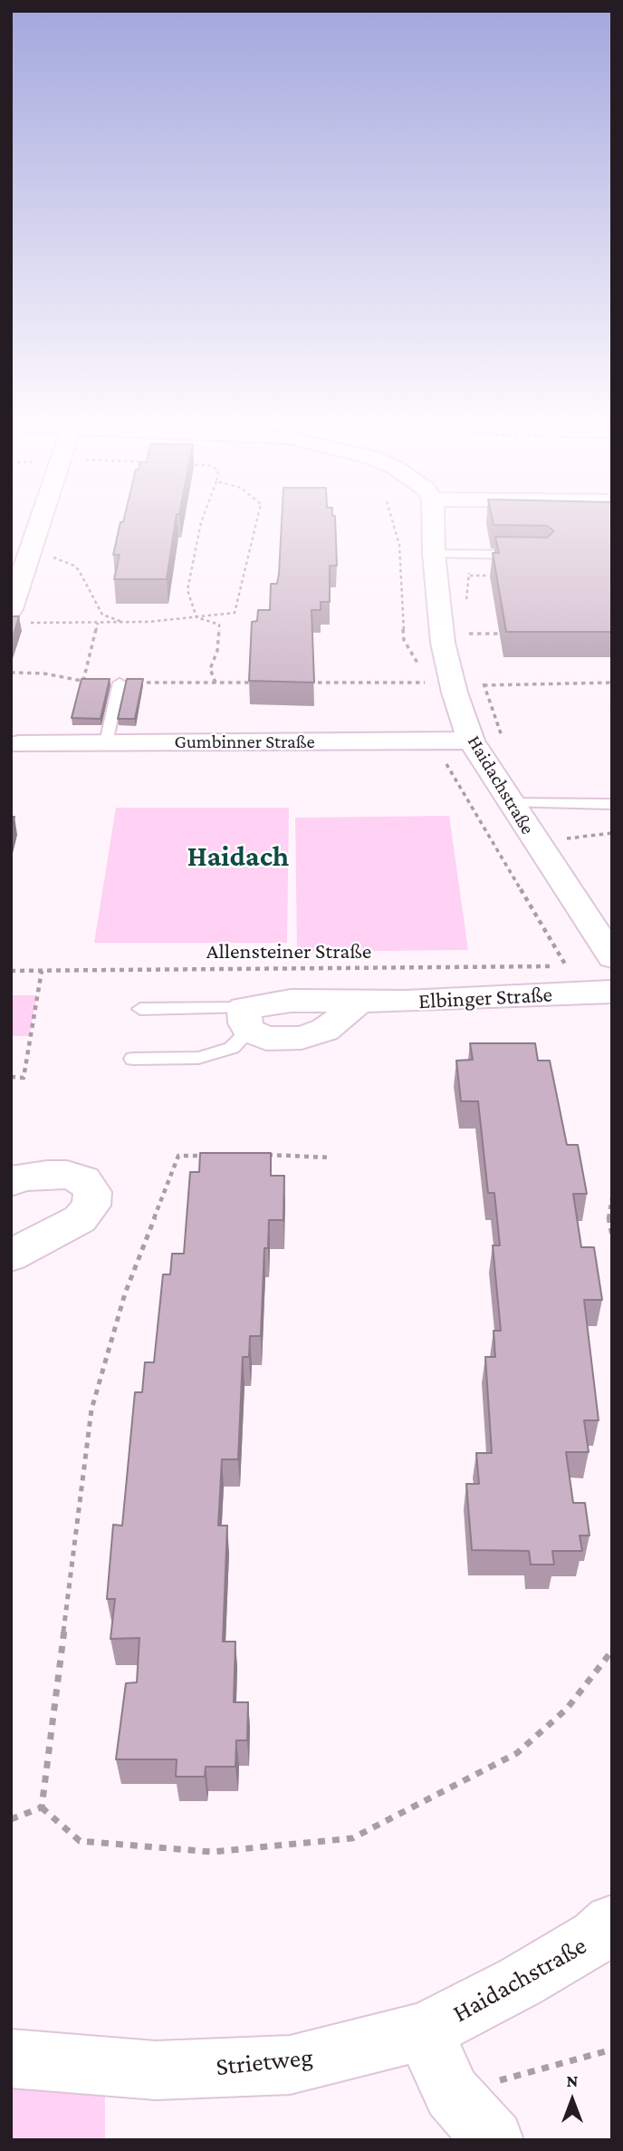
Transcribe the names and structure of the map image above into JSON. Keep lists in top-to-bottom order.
{
  "streets": {
    "street": [
      "Gumbinner Straße",
      "Haidachstraße",
      "Elbinger Straße",
      "Strietweg"
    ],
    "path": ["Allensteiner Straße"]
  },
  "crossings": [
    ["Gumbinner Straße", "Haidachstraße"],
    ["Haidachstraße", "Strietweg"]
  ],
  "districts": ["Haidach"],
  "north": "top"
}
